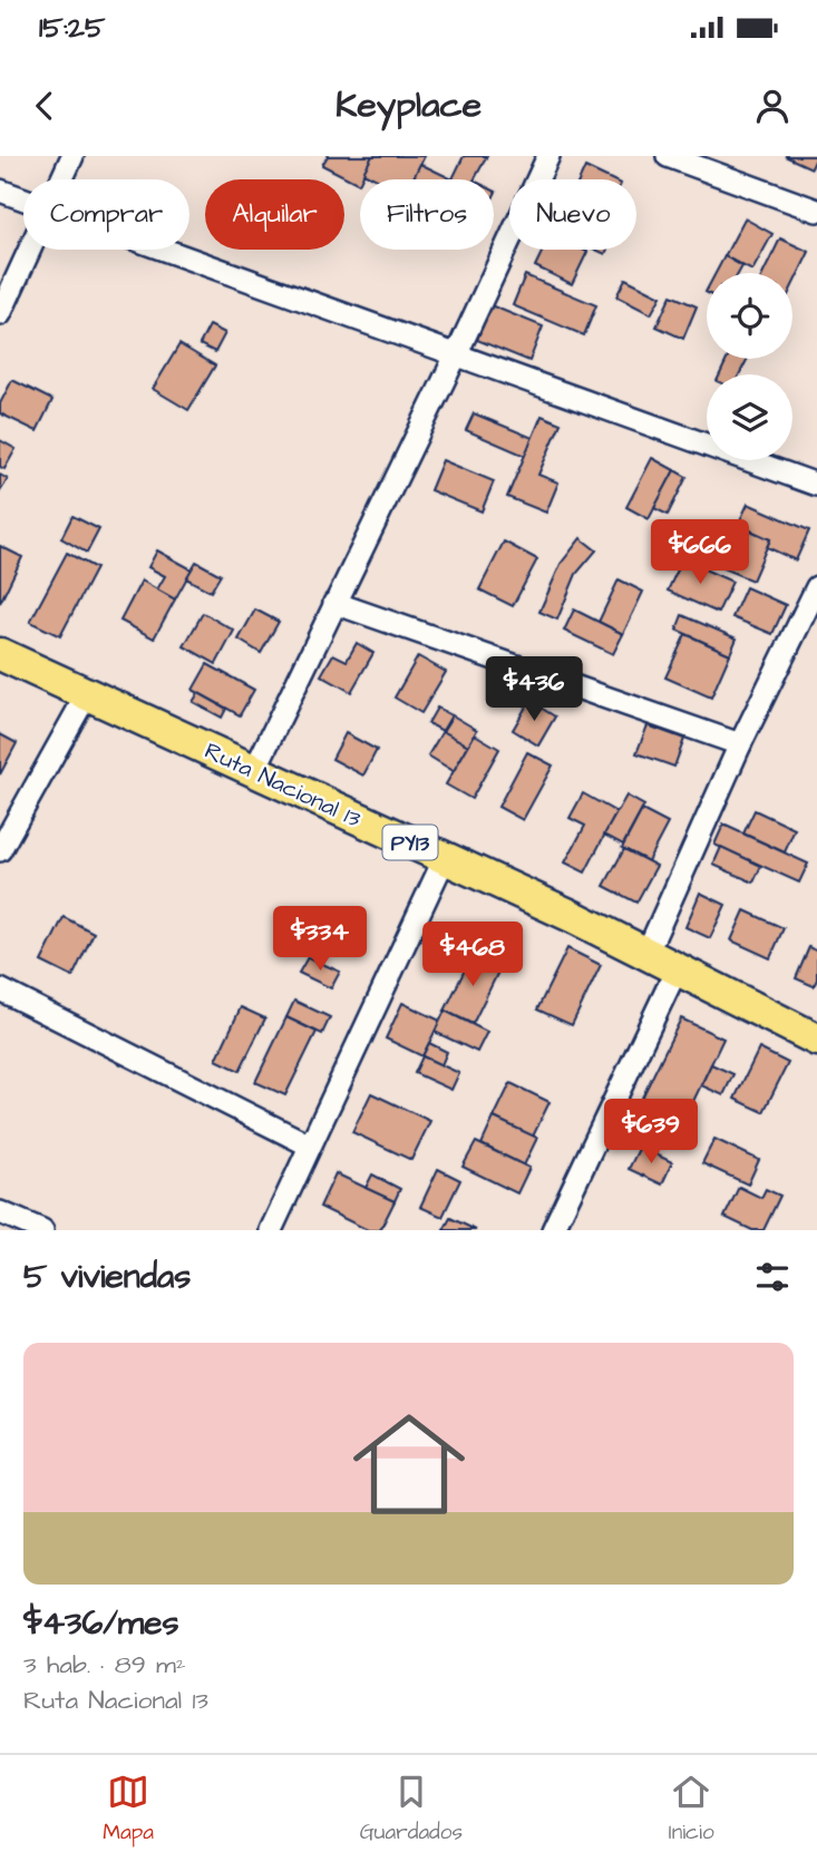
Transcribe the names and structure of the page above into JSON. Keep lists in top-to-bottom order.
{
  "streets": {
    "highway": ["Ruta Nacional 13", "PY13"]
  },
  "page": {
    "status": "15:25",
    "header": "Keyplace",
    "chip": [
      "Comprar",
      "Alquilar",
      "Filtros",
      "Nuevo"
    ],
    "price": [
      "$666",
      "$436",
      "$334",
      "$468",
      "$639"
    ],
    "heading": "5 viviendas",
    "list": [
      {
        "name": "$436/mes",
        "note": "3 hab. · 89 m² · Ruta Nacional 13"
      }
    ],
    "tabs": ["Mapa", "Guardados", "Inicio"]
  }
}
